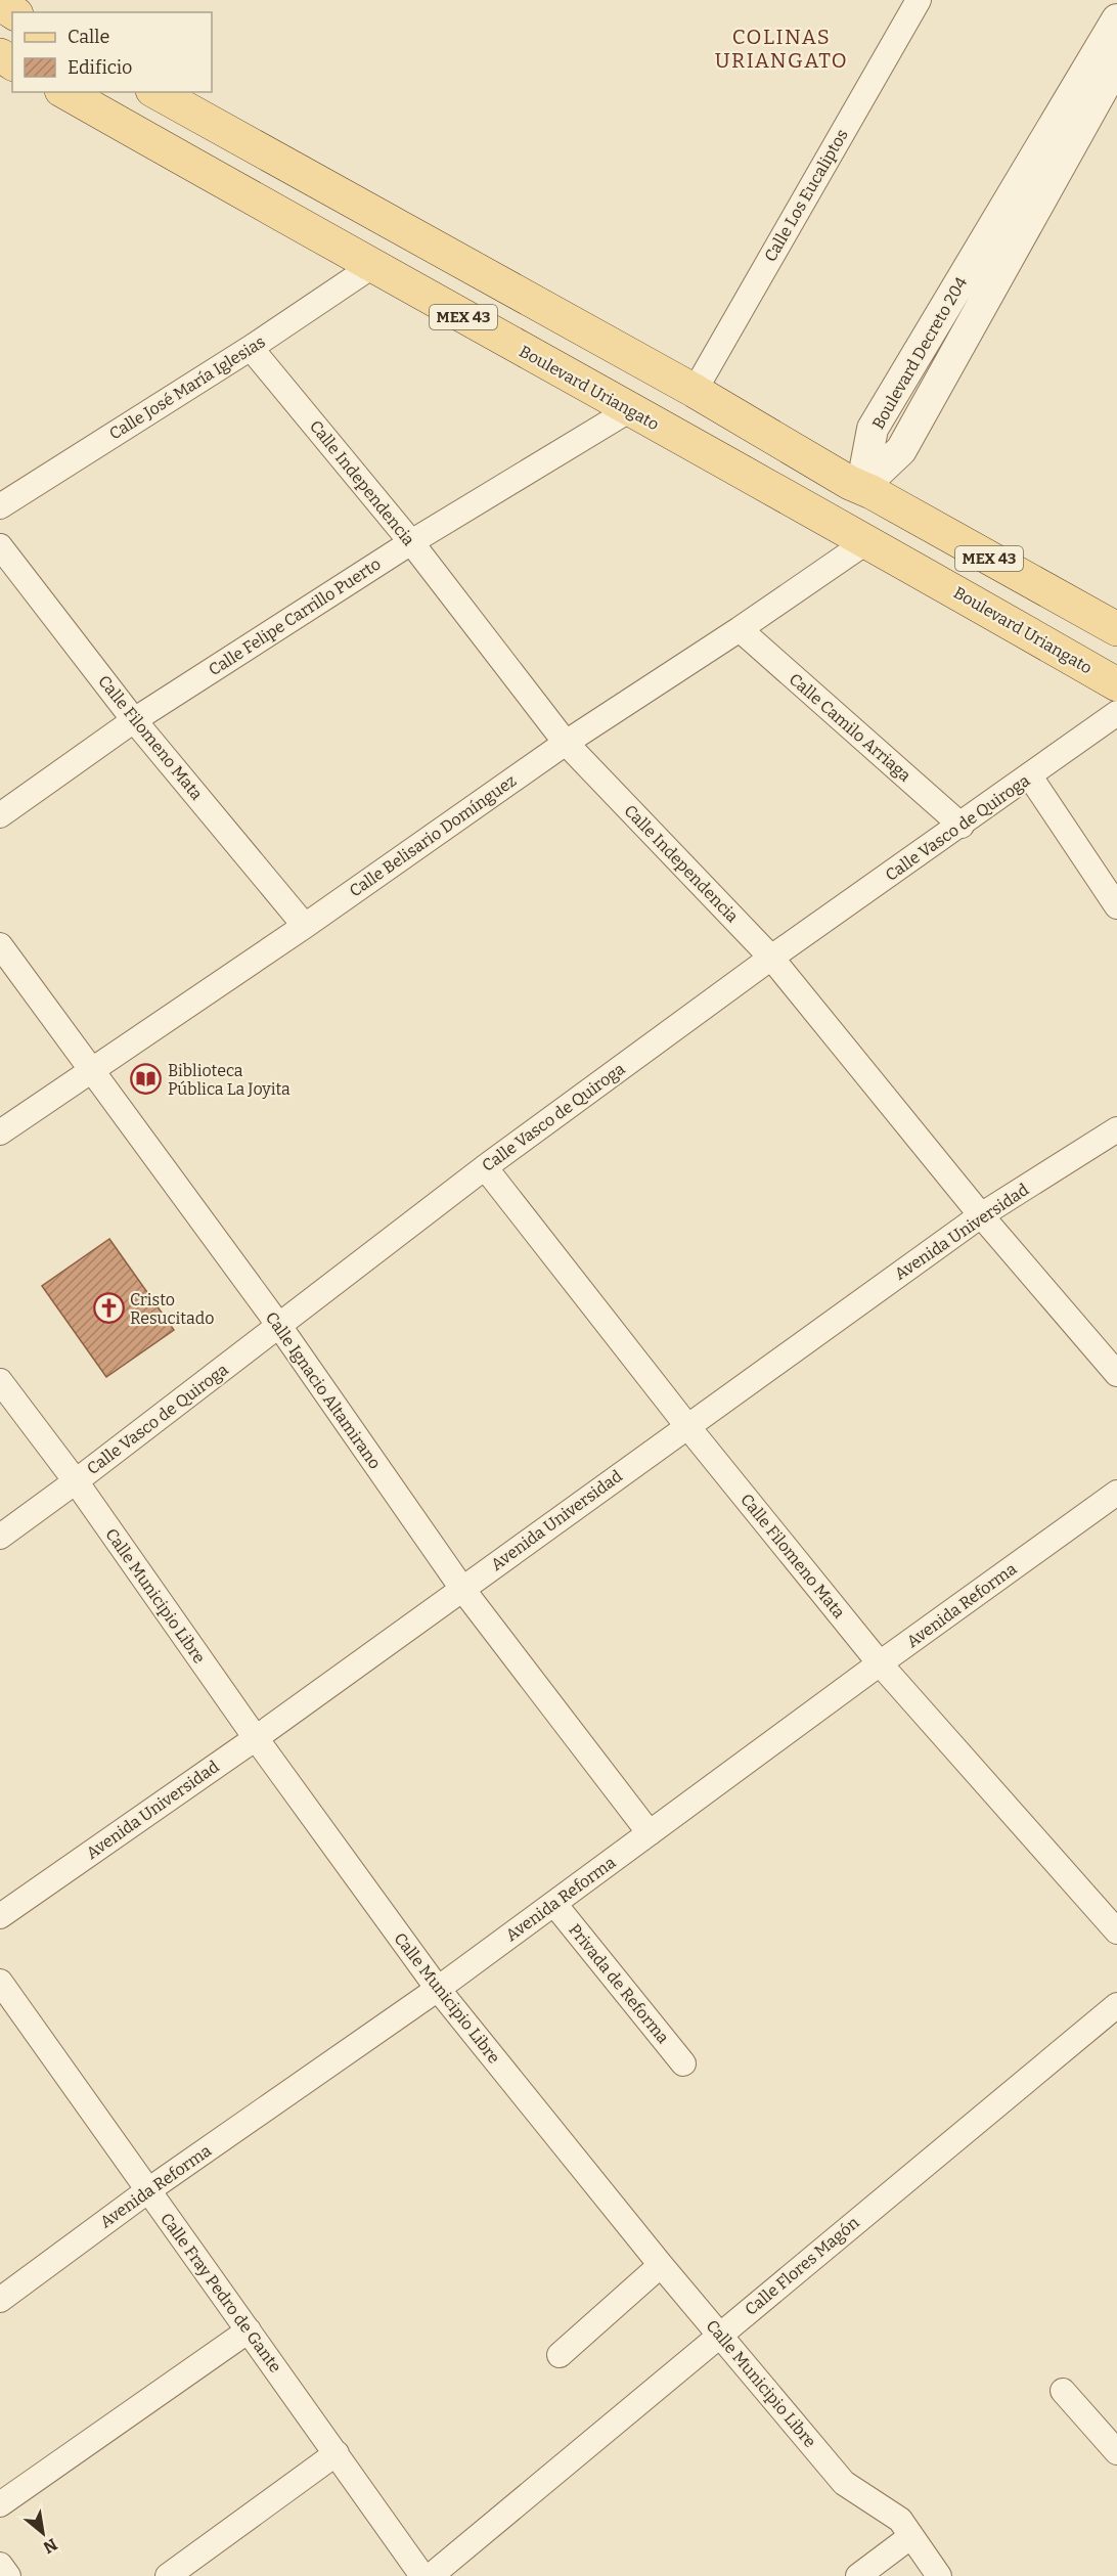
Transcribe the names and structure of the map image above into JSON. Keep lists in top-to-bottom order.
{
  "streets": {
    "main road": ["MEX 43", "Boulevard Uriangato"],
    "street": [
      "Calle Los Eucaliptos",
      "Boulevard Decreto 204",
      "Calle José María Iglesias",
      "Calle Independencia",
      "Calle Felipe Carrillo Puerto",
      "Calle Camilo Arriaga",
      "Calle Filomeno Mata",
      "Calle Vasco de Quiroga",
      "Calle Belisario Domínguez",
      "Avenida Universidad",
      "Calle Ignacio Altamirano",
      "Calle Municipio Libre",
      "Avenida Reforma",
      "Privada de Reforma",
      "Calle Flores Magón",
      "Calle Fray Pedro de Gante"
    ]
  },
  "crossings": [
    ["Calle Los Eucaliptos", "MEX 43"],
    ["MEX 43", "Boulevard Decreto 204"],
    ["Calle José María Iglesias", "Boulevard Uriangato"],
    ["Calle José María Iglesias", "Calle Independencia"],
    ["Boulevard Uriangato", "Calle Felipe Carrillo Puerto"],
    ["Boulevard Uriangato", "Calle Belisario Domínguez"],
    ["Calle Independencia", "Calle Felipe Carrillo Puerto"],
    ["Calle Independencia", "Calle Vasco de Quiroga"],
    ["Calle Independencia", "Calle Belisario Domínguez"],
    ["Calle Independencia", "Avenida Universidad"],
    ["Calle Felipe Carrillo Puerto", "Calle Filomeno Mata"],
    ["Calle Camilo Arriaga", "Calle Vasco de Quiroga"],
    ["Calle Camilo Arriaga", "Calle Belisario Domínguez"],
    ["Calle Filomeno Mata", "Calle Vasco de Quiroga"],
    ["Calle Filomeno Mata", "Calle Belisario Domínguez"],
    ["Calle Filomeno Mata", "Avenida Universidad"],
    ["Calle Filomeno Mata", "Avenida Reforma"],
    ["Calle Vasco de Quiroga", "Calle Ignacio Altamirano"],
    ["Calle Vasco de Quiroga", "Calle Municipio Libre"],
    ["Calle Belisario Domínguez", "Calle Ignacio Altamirano"],
    ["Avenida Universidad", "Calle Ignacio Altamirano"],
    ["Avenida Universidad", "Calle Municipio Libre"],
    ["Calle Ignacio Altamirano", "Avenida Reforma"],
    ["Calle Municipio Libre", "Avenida Reforma"],
    ["Calle Municipio Libre", "Calle Flores Magón"],
    ["Avenida Reforma", "Privada de Reforma"],
    ["Avenida Reforma", "Calle Fray Pedro de Gante"]
  ],
  "districts": ["COLINAS URIANGATO"],
  "places": {
    "library": ["Biblioteca Pública La Joyita"],
    "church": ["Cristo Resucitado"]
  },
  "legend": ["Calle", "Edificio"],
  "north": "bottom right"
}
